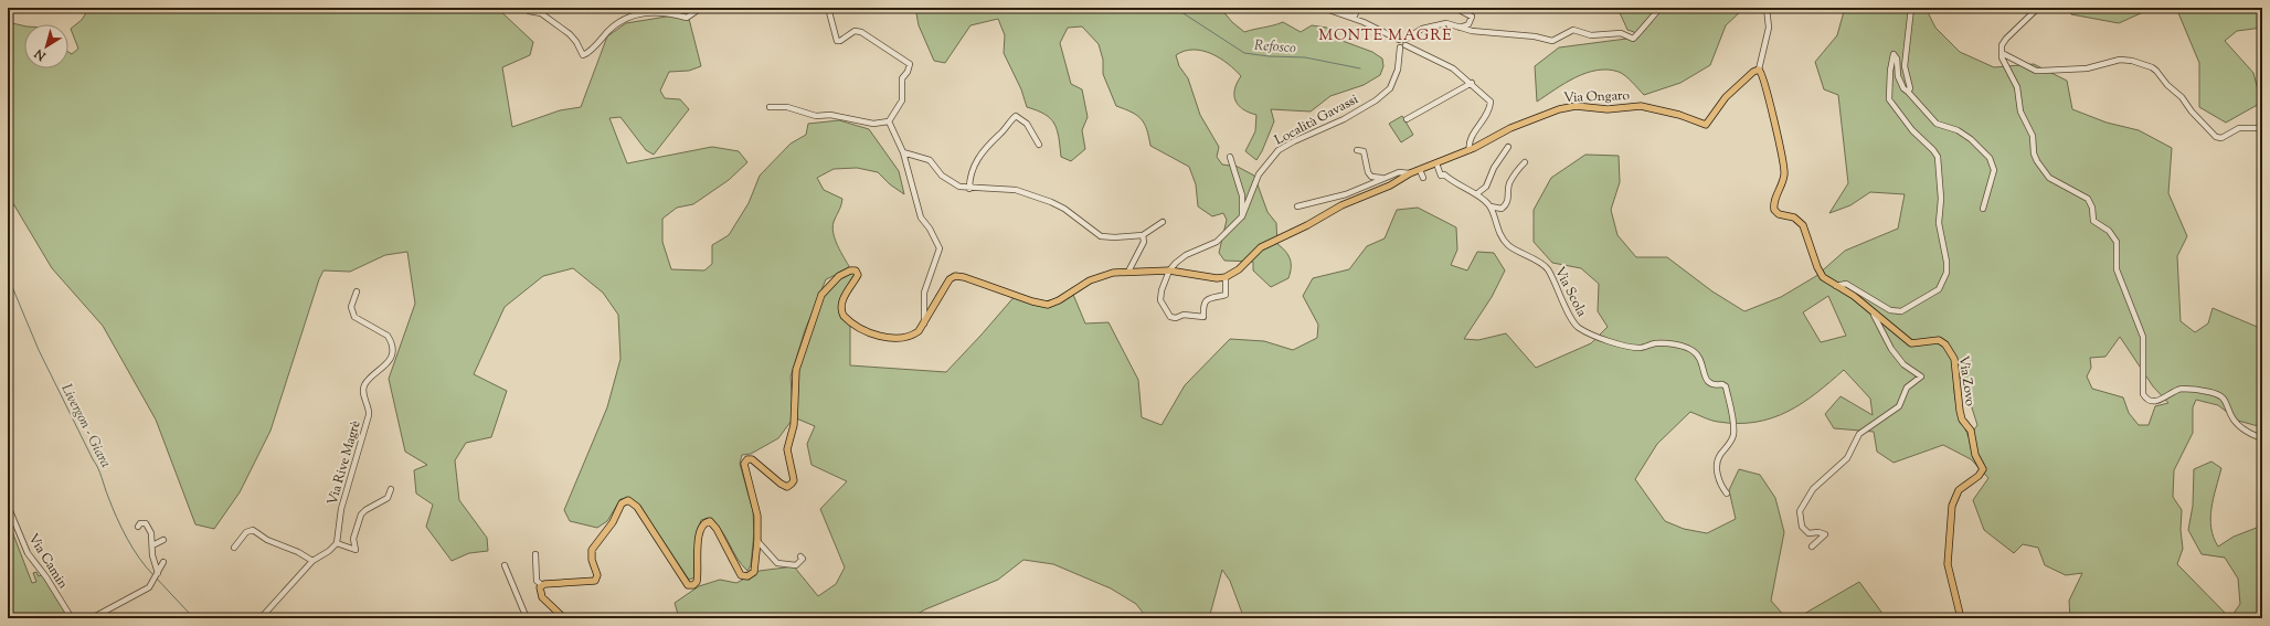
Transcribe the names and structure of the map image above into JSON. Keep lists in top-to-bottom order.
{
  "streets": {
    "main road": ["Via Ongaro", "Via Zovo"],
    "street": [
      "Località Gavassi",
      "Via Scola",
      "Via Rive Magrè",
      "Via Camin"
    ]
  },
  "districts": ["MONTE MAGRÈ"],
  "water": ["Refosco", "Livergon - Giara"],
  "north": "bottom left"
}
